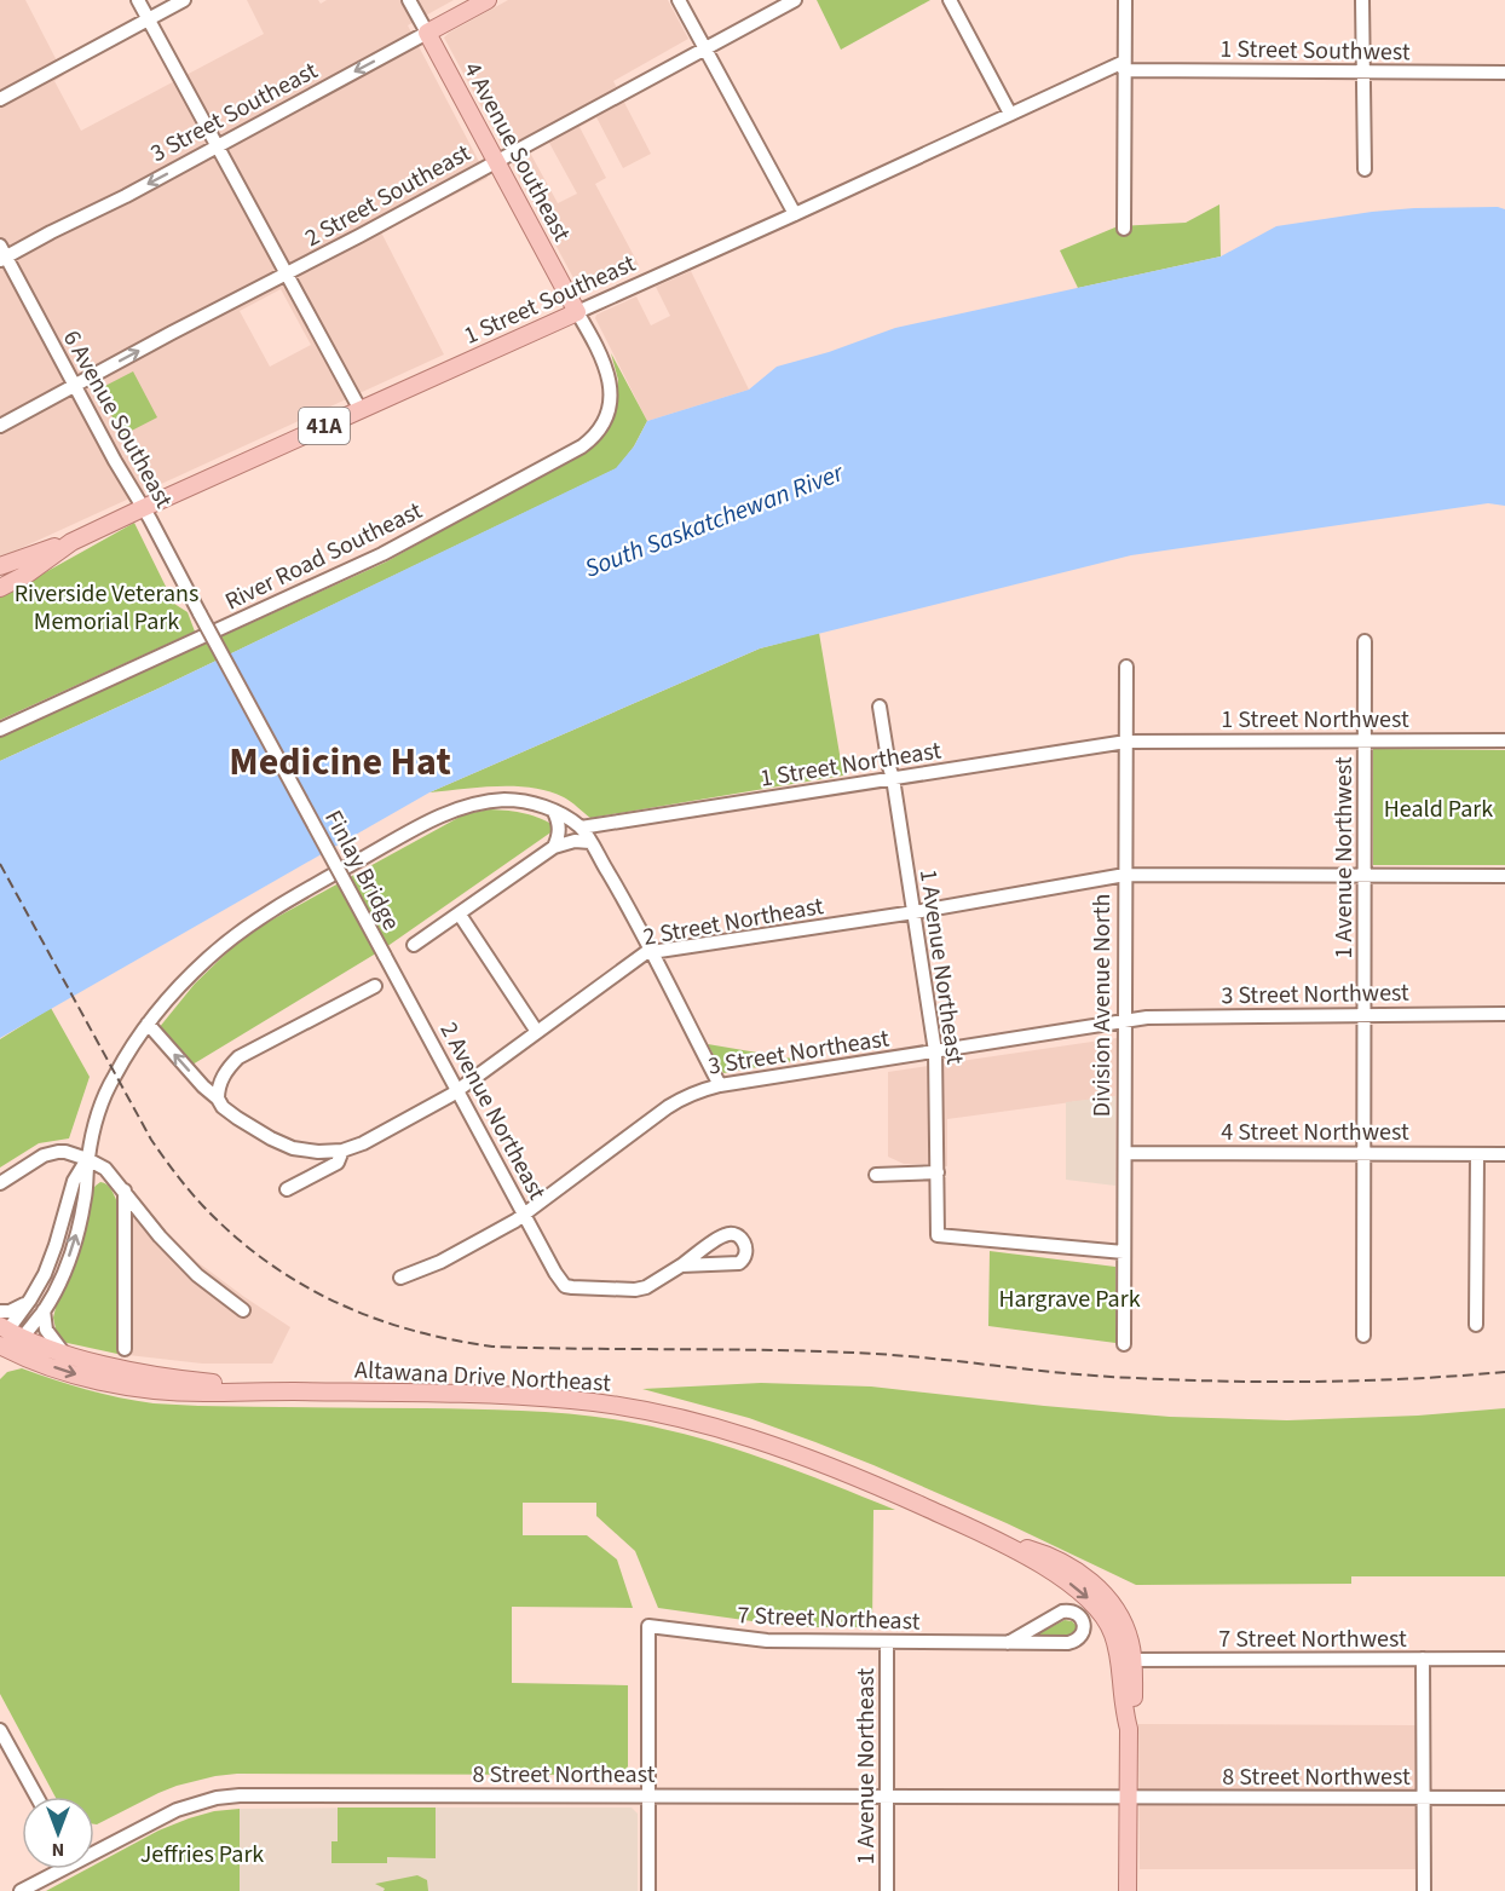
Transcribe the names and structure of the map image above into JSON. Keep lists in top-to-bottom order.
{
  "streets": {
    "main road": [
      "3 Street Southeast",
      "4 Avenue Southeast",
      "1 Street Southeast",
      "41A",
      "Altawana Drive Northeast"
    ],
    "street": [
      "1 Street Southwest",
      "2 Street Southeast",
      "6 Avenue Southeast",
      "River Road Southeast",
      "1 Street Northwest",
      "1 Street Northeast",
      "1 Avenue Northwest",
      "Finlay Bridge",
      "2 Street Northeast",
      "1 Avenue Northeast",
      "3 Street Northwest",
      "Division Avenue North",
      "3 Street Northeast",
      "2 Avenue Northeast",
      "4 Street Northwest",
      "7 Street Northeast",
      "7 Street Northwest",
      "8 Street Northeast",
      "8 Street Northwest"
    ]
  },
  "crossings": [
    ["1 Street Southwest", "1 Street Southeast"],
    ["3 Street Southeast", "4 Avenue Southeast"],
    ["3 Street Southeast", "6 Avenue Southeast"],
    ["4 Avenue Southeast", "2 Street Southeast"],
    ["4 Avenue Southeast", "1 Street Southeast"],
    ["4 Avenue Southeast", "River Road Southeast"],
    ["2 Street Southeast", "6 Avenue Southeast"],
    ["1 Street Southeast", "6 Avenue Southeast"],
    ["6 Avenue Southeast", "Finlay Bridge"],
    ["1 Street Northwest", "1 Street Northeast"],
    ["1 Street Northwest", "1 Avenue Northwest"],
    ["1 Street Northwest", "Division Avenue North"],
    ["1 Street Northeast", "1 Avenue Northeast"],
    ["1 Street Northeast", "Division Avenue North"],
    ["1 Avenue Northwest", "2 Street Northeast"],
    ["1 Avenue Northwest", "3 Street Northwest"],
    ["1 Avenue Northwest", "4 Street Northwest"],
    ["Finlay Bridge", "2 Avenue Northeast"],
    ["2 Street Northeast", "1 Avenue Northeast"],
    ["2 Street Northeast", "Division Avenue North"],
    ["2 Street Northeast", "2 Avenue Northeast"],
    ["1 Avenue Northeast", "Division Avenue North"],
    ["1 Avenue Northeast", "3 Street Northeast"],
    ["1 Avenue Northeast", "7 Street Northeast"],
    ["1 Avenue Northeast", "8 Street Northeast"],
    ["3 Street Northwest", "Division Avenue North"],
    ["3 Street Northwest", "3 Street Northeast"],
    ["Division Avenue North", "3 Street Northeast"],
    ["Division Avenue North", "4 Street Northwest"],
    ["3 Street Northeast", "2 Avenue Northeast"],
    ["Altawana Drive Northeast", "7 Street Northwest"],
    ["7 Street Northeast", "8 Street Northeast"],
    ["8 Street Northeast", "8 Street Northwest"]
  ],
  "one_way": ["3 Street Southeast"],
  "districts": ["Medicine Hat"],
  "water": ["South Saskatchewan River"],
  "parks": [
    "Riverside Veterans Memorial Park",
    "Heald Park",
    "Hargrave Park",
    "Jeffries Park"
  ],
  "north": "bottom"
}
